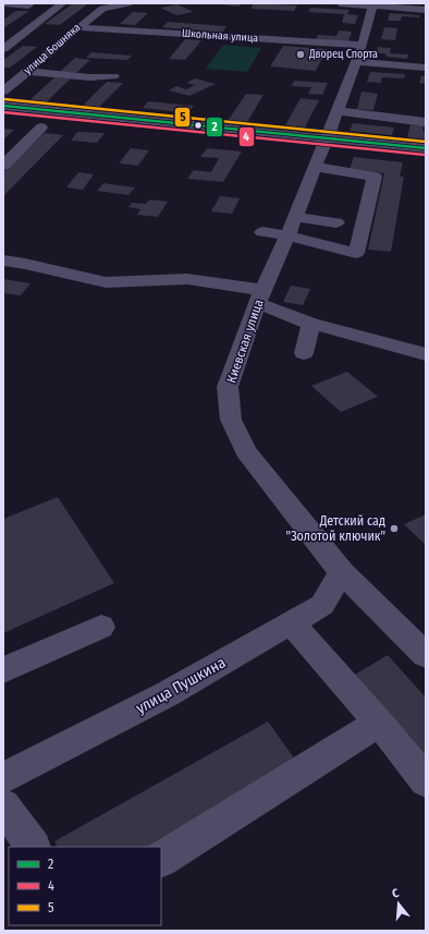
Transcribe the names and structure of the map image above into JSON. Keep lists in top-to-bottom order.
{
  "streets": {
    "street": [
      "Школьная улица",
      "улица Бошняка",
      "Киевская улица",
      "улица Пушкина"
    ]
  },
  "crossings": [
    ["Школьная улица", "улица Бошняка"],
    ["Школьная улица", "Киевская улица"],
    ["Киевская улица", "улица Пушкина"]
  ],
  "places": ["Дворец Спорта", "Детский сад \"Золотой ключик\""],
  "lines": ["transit line 5", "transit line 2", "transit line 4"],
  "legend": ["2", "4", "5"],
  "north": "top"
}
